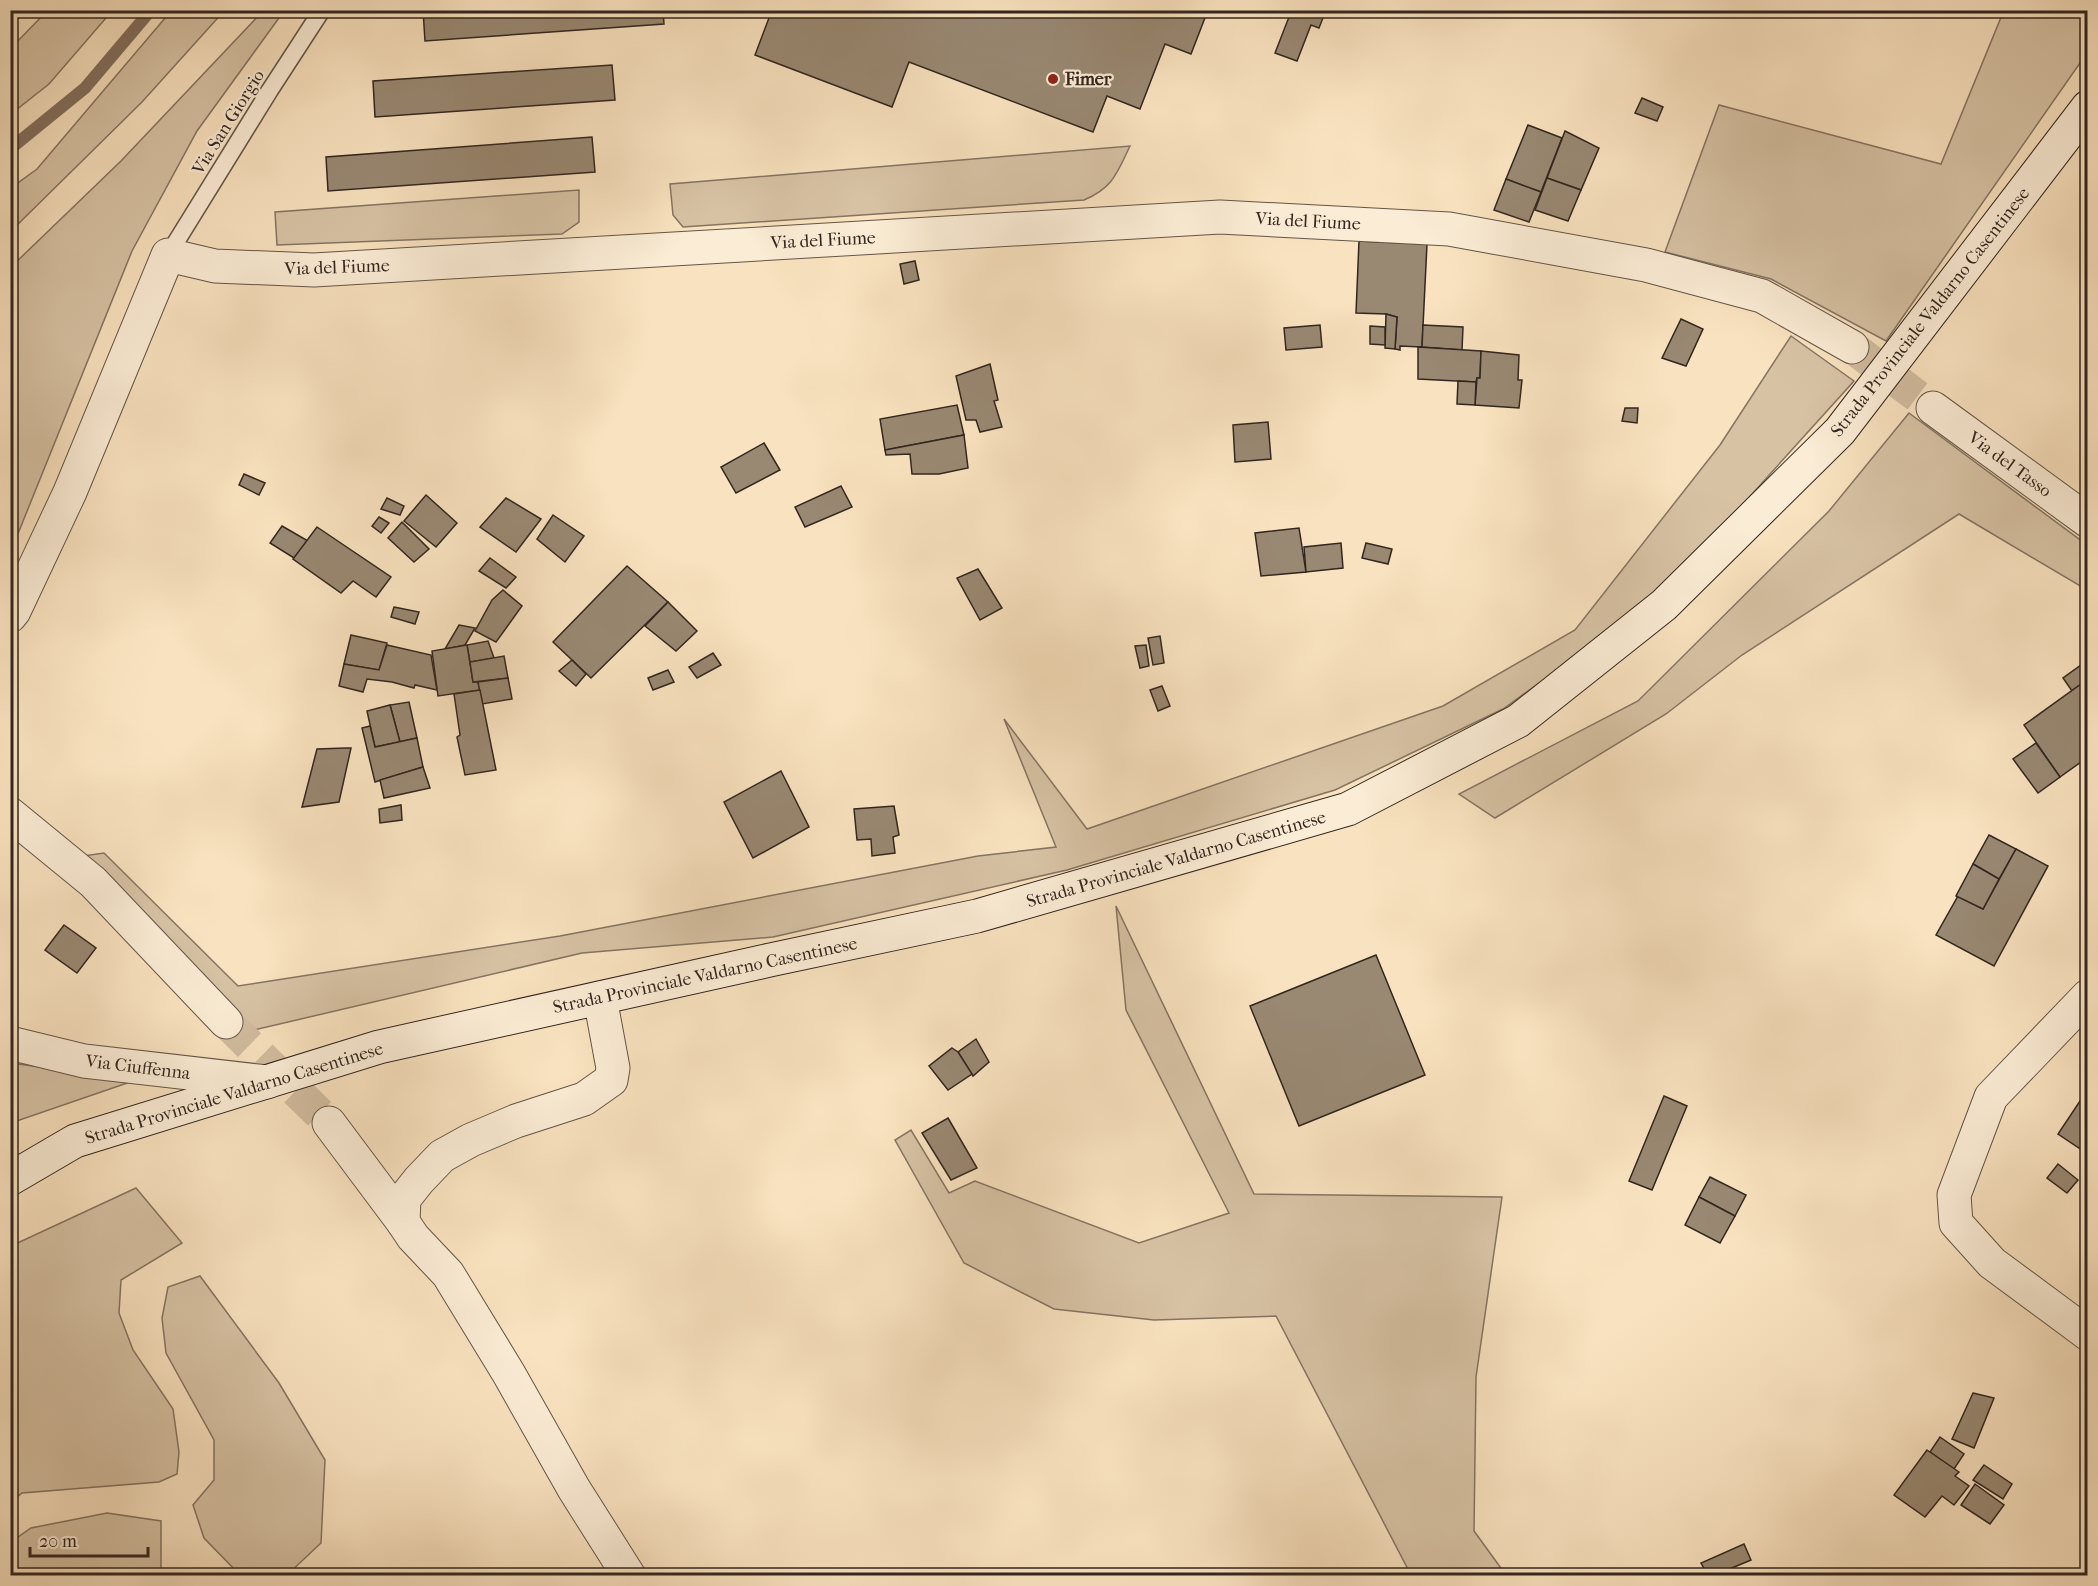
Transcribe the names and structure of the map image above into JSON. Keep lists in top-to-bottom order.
{
  "streets": {
    "street": [
      "Via del Fiume",
      "Strada Provinciale Valdarno Casentinese",
      "Via del Tasso",
      "Via Ciuffenna"
    ],
    "lane": ["Via San Giorgio"]
  },
  "crossings": [
    ["Via San Giorgio", "Via del Fiume"],
    ["Strada Provinciale Valdarno Casentinese", "Via Ciuffenna"]
  ],
  "places": ["Fimer"],
  "scale_bar": "20 m"
}
